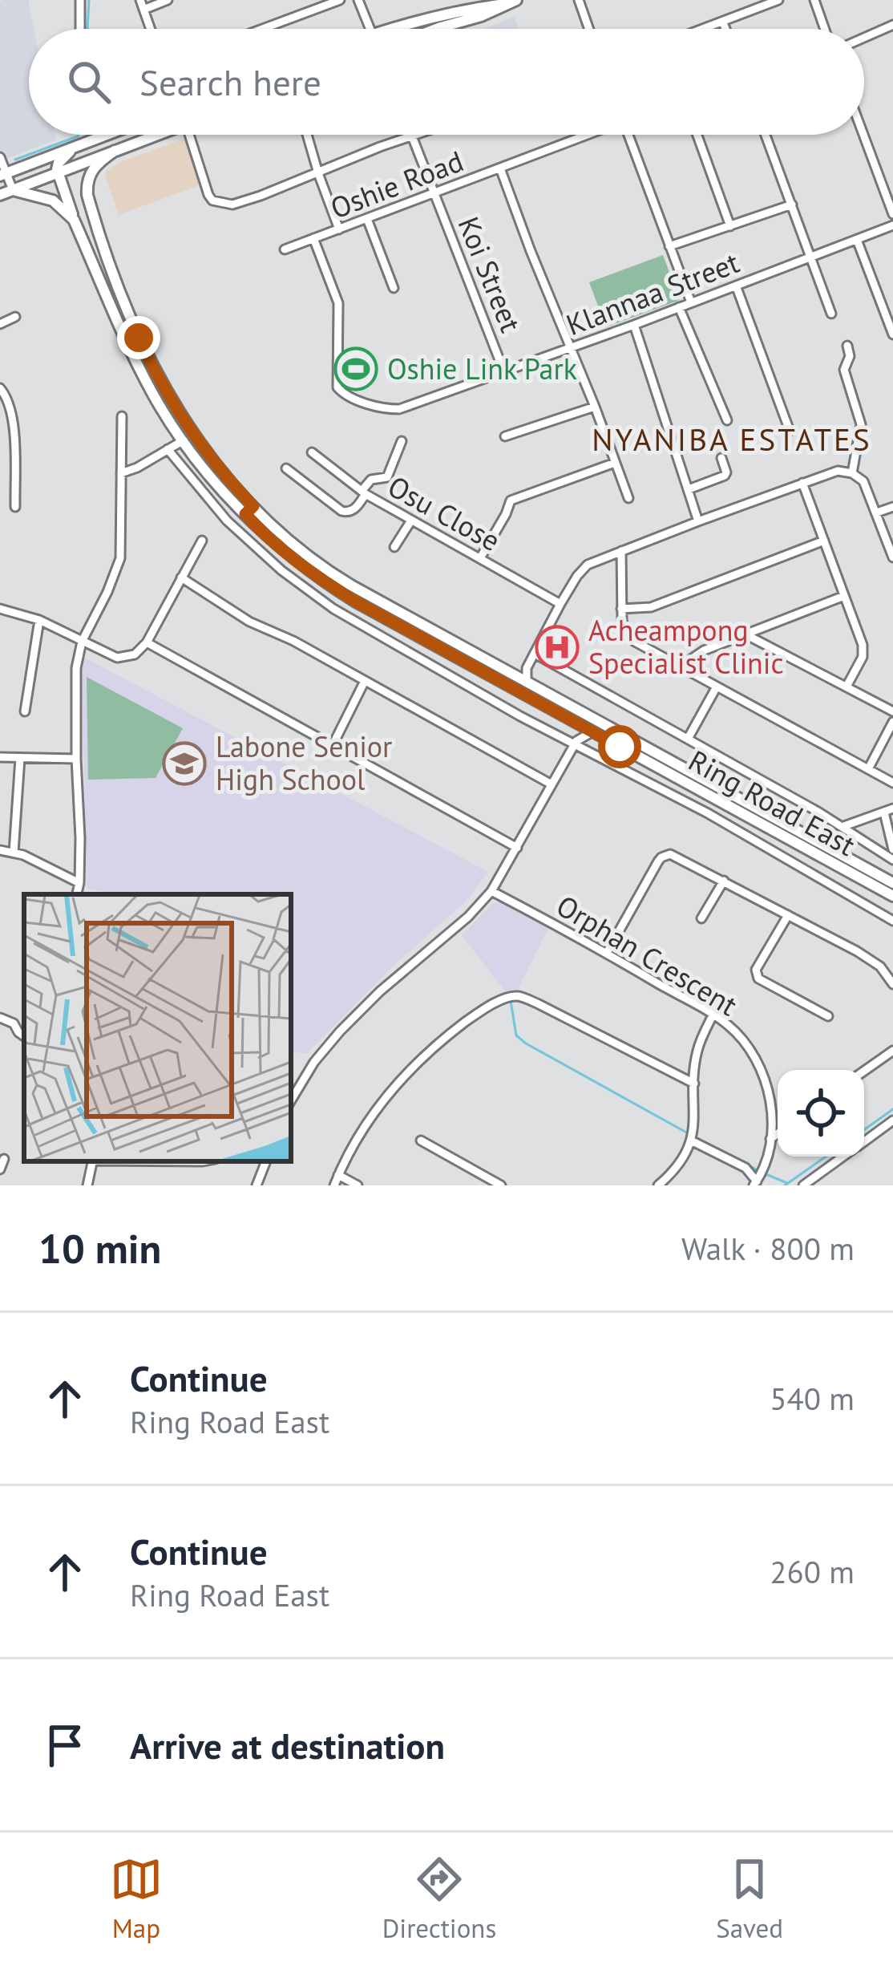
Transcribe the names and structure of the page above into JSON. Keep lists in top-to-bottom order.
{
  "streets": {
    "main road": ["Ring Road East"],
    "street": [
      "Oshie Road",
      "Koi Street",
      "Klannaa Street",
      "Osu Close",
      "Orphan Crescent"
    ]
  },
  "crossings": [
    ["Oshie Road", "Koi Street"],
    ["Oshie Road", "Klannaa Street"],
    ["Koi Street", "Klannaa Street"]
  ],
  "districts": ["NYANIBA ESTATES"],
  "places": {
    "sports": ["Oshie Link Park"],
    "hospital": ["Acheampong Specialist Clinic"],
    "school or university": ["Labone Senior High School"]
  },
  "page": {
    "search": "Search here",
    "heading": ["10 min", "Walk · 800 m"],
    "list": [
      ["Continue", "Ring Road East", "540 m"],
      ["Continue", "Ring Road East", "260 m"],
      "Arrive at destination"
    ],
    "nav": ["Map", "Directions", "Saved"]
  }
}
